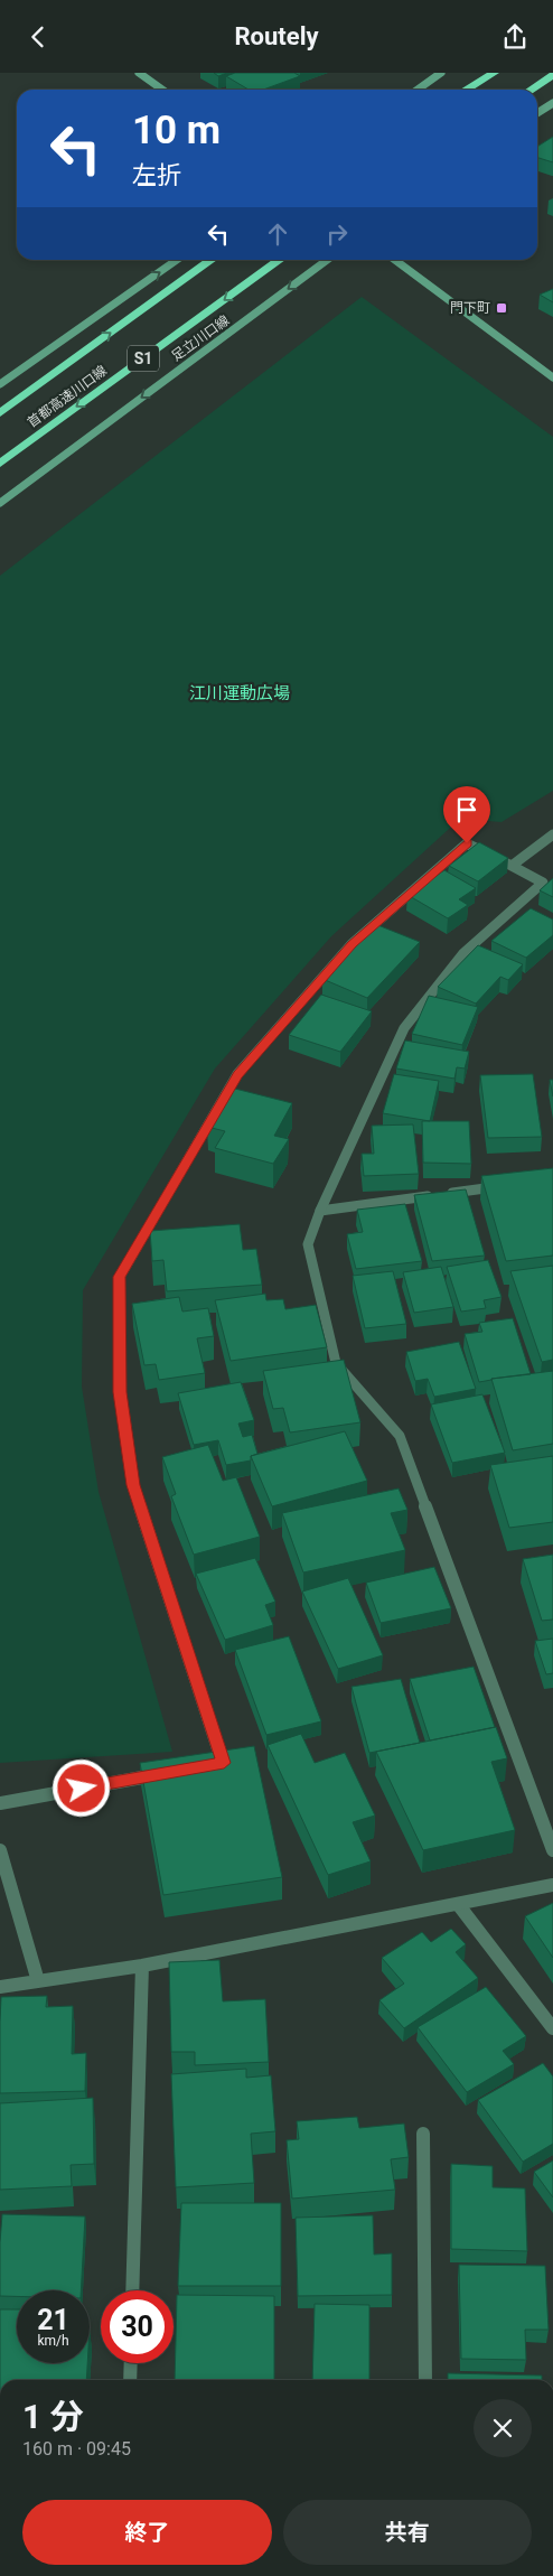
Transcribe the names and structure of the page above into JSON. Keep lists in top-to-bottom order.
{
  "streets": {
    "highway": ["S1", "首都高速川口線"],
    "main road": ["足立川口線"]
  },
  "parks": ["江川運動広場"],
  "places": {
    "transit": ["門下町"]
  },
  "page": {
    "header": "Routely",
    "turn": ["10 m", "左折"],
    "speed": "21 km/h",
    "limit": "30",
    "heading": ["1 分", "160 m · 09:45"],
    "buttons": ["終了", "共有"]
  }
}
